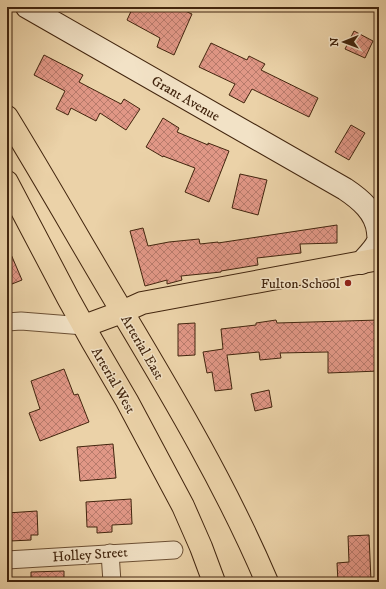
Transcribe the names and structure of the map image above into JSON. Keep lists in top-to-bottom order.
{
  "streets": {
    "highway": ["Arterial East", "Arterial West"],
    "street": ["Grant Avenue", "Holley Street"]
  },
  "places": ["Fulton School"],
  "north": "left"
}
